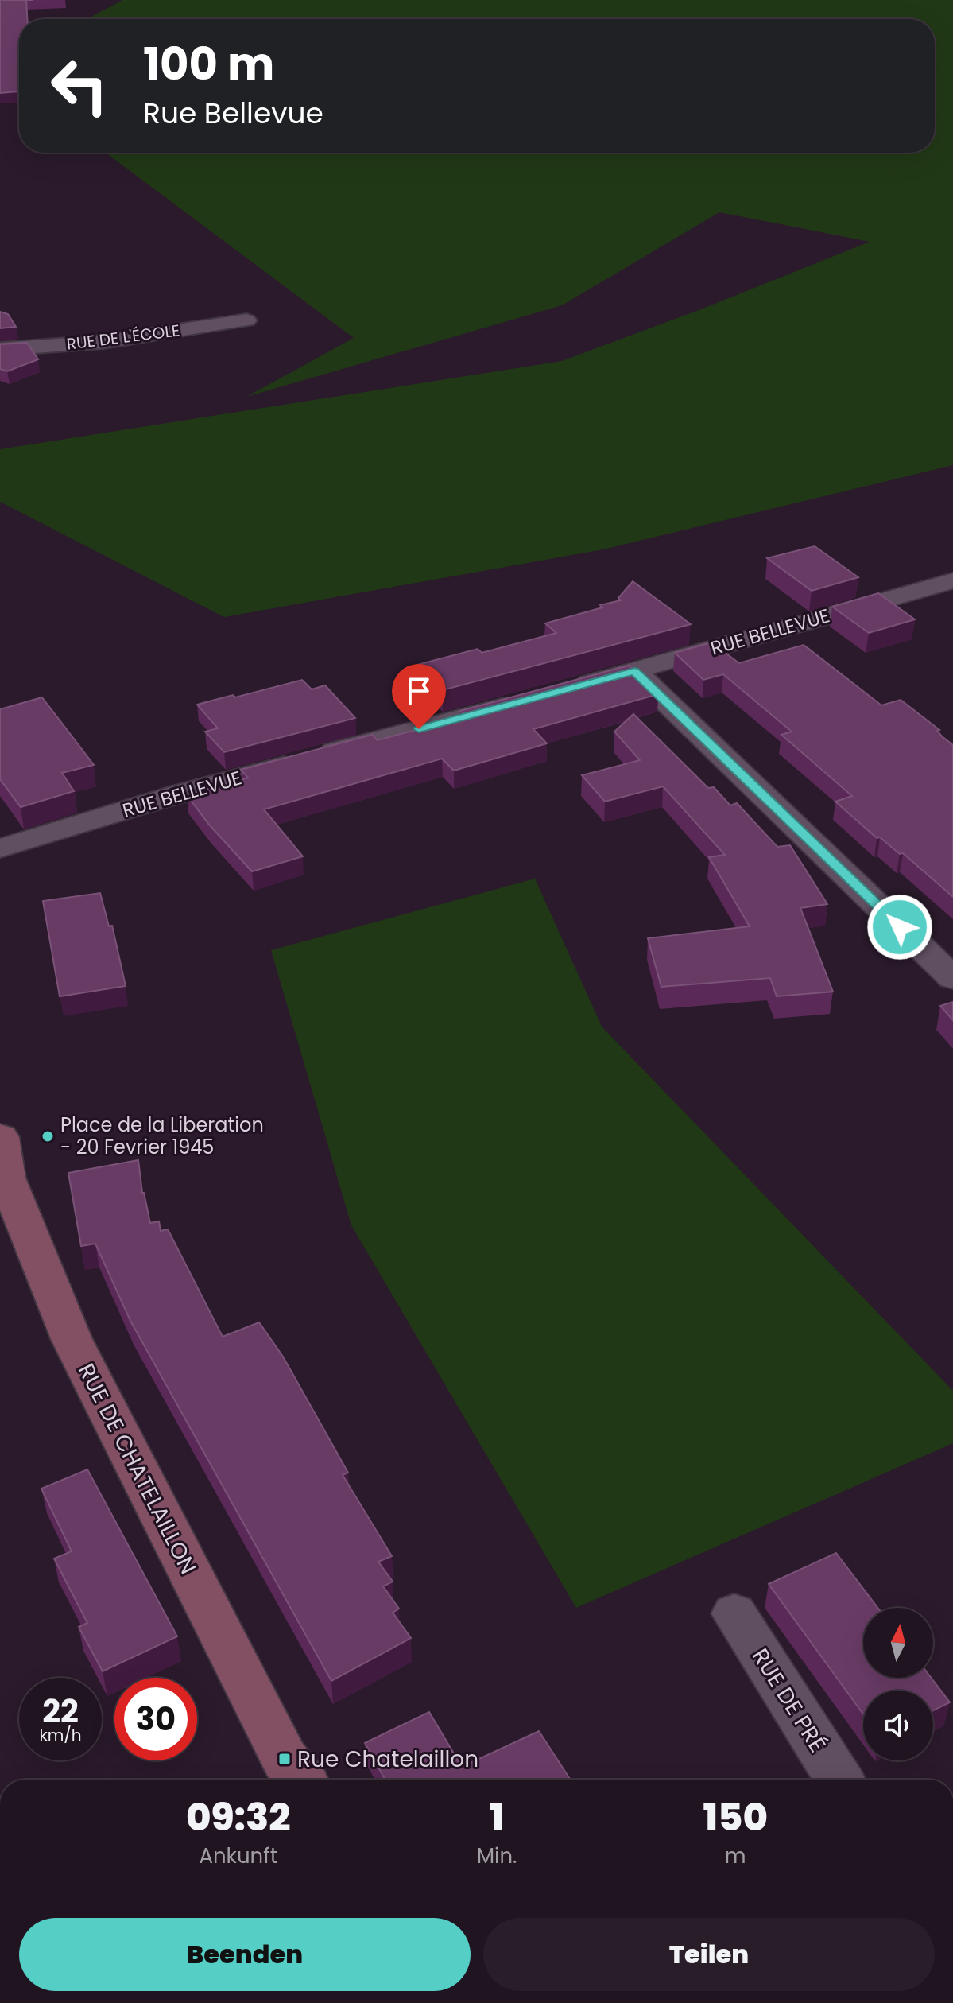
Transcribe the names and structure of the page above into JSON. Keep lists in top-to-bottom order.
{
  "streets": {
    "main road": ["RUE DE CHATELAILLON"],
    "street": ["RUE DE L'ÉCOLE", "RUE BELLEVUE", "RUE DE PRÉ"]
  },
  "places": {
    "other": ["Place de la Liberation - 20 Fevrier 1945"],
    "transit": ["Rue Chatelaillon"]
  },
  "north": "top",
  "page": {
    "turn": ["100 m", "Rue Bellevue"],
    "speed": "22 km/h",
    "limit": "30",
    "eta": [
      "09:32",
      "Ankunft",
      "1",
      "Min.",
      "150",
      "m"
    ],
    "buttons": ["Beenden", "Teilen"]
  }
}
